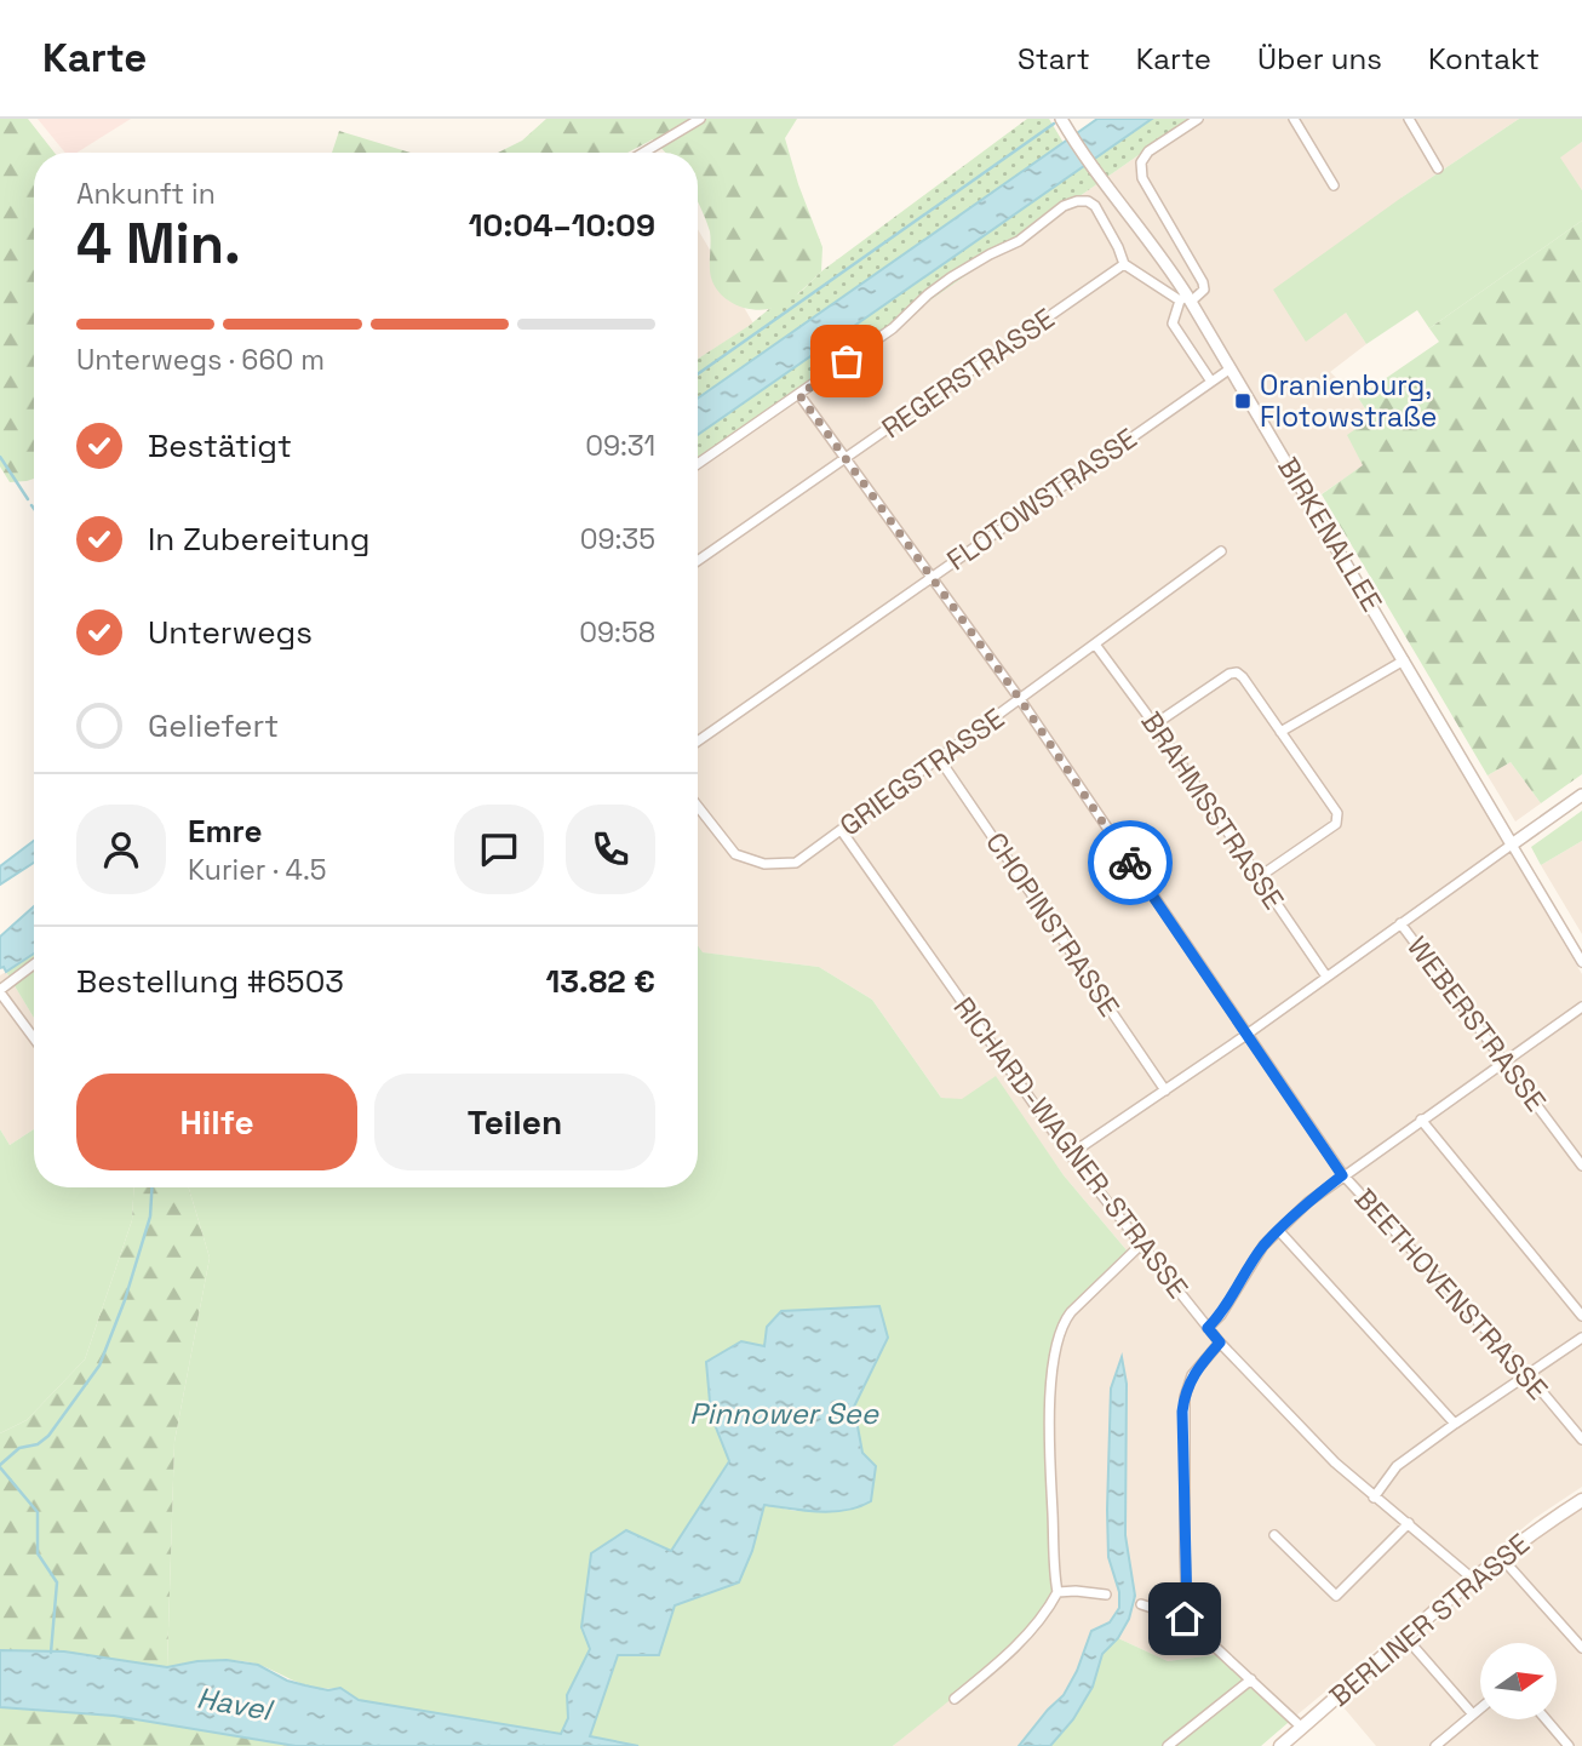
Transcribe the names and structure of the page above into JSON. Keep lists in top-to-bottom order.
{
  "streets": {
    "main road": ["BERLINER STRASSE"],
    "street": [
      "REGERSTRASSE",
      "FLOTOWSTRASSE",
      "BIRKENALLEE",
      "GRIEGSTRASSE",
      "BRAHMSSTRASSE",
      "CHOPINSTRASSE",
      "WEBERSTRASSE",
      "RICHARD-WAGNER-STRASSE",
      "BEETHOVENSTRASSE"
    ]
  },
  "crossings": [
    ["REGERSTRASSE", "BEETHOVENSTRASSE"],
    ["FLOTOWSTRASSE", "BIRKENALLEE"],
    ["FLOTOWSTRASSE", "BEETHOVENSTRASSE"],
    ["GRIEGSTRASSE", "BRAHMSSTRASSE"],
    ["GRIEGSTRASSE", "CHOPINSTRASSE"],
    ["GRIEGSTRASSE", "RICHARD-WAGNER-STRASSE"],
    ["GRIEGSTRASSE", "BEETHOVENSTRASSE"],
    ["RICHARD-WAGNER-STRASSE", "BERLINER STRASSE"]
  ],
  "water": ["Pinnower See", "Havel"],
  "places": {
    "transit": ["Oranienburg, Flotowstraße"]
  },
  "north": "right",
  "page": {
    "header": "Karte",
    "nav": [
      "Start",
      "Karte",
      "Über uns",
      "Kontakt"
    ],
    "heading": ["4 Min.", "Ankunft in", "10:04–10:09"],
    "panel": [
      "Emre",
      "Kurier · 4.5",
      "Bestellung #6503",
      "13.82 €"
    ],
    "bar": "Unterwegs · 660 m",
    "list": [
      ["Bestätigt", "09:31"],
      ["In Zubereitung", "09:35"],
      ["Unterwegs", "09:58"],
      "Geliefert"
    ],
    "buttons": ["Hilfe", "Teilen"]
  }
}
